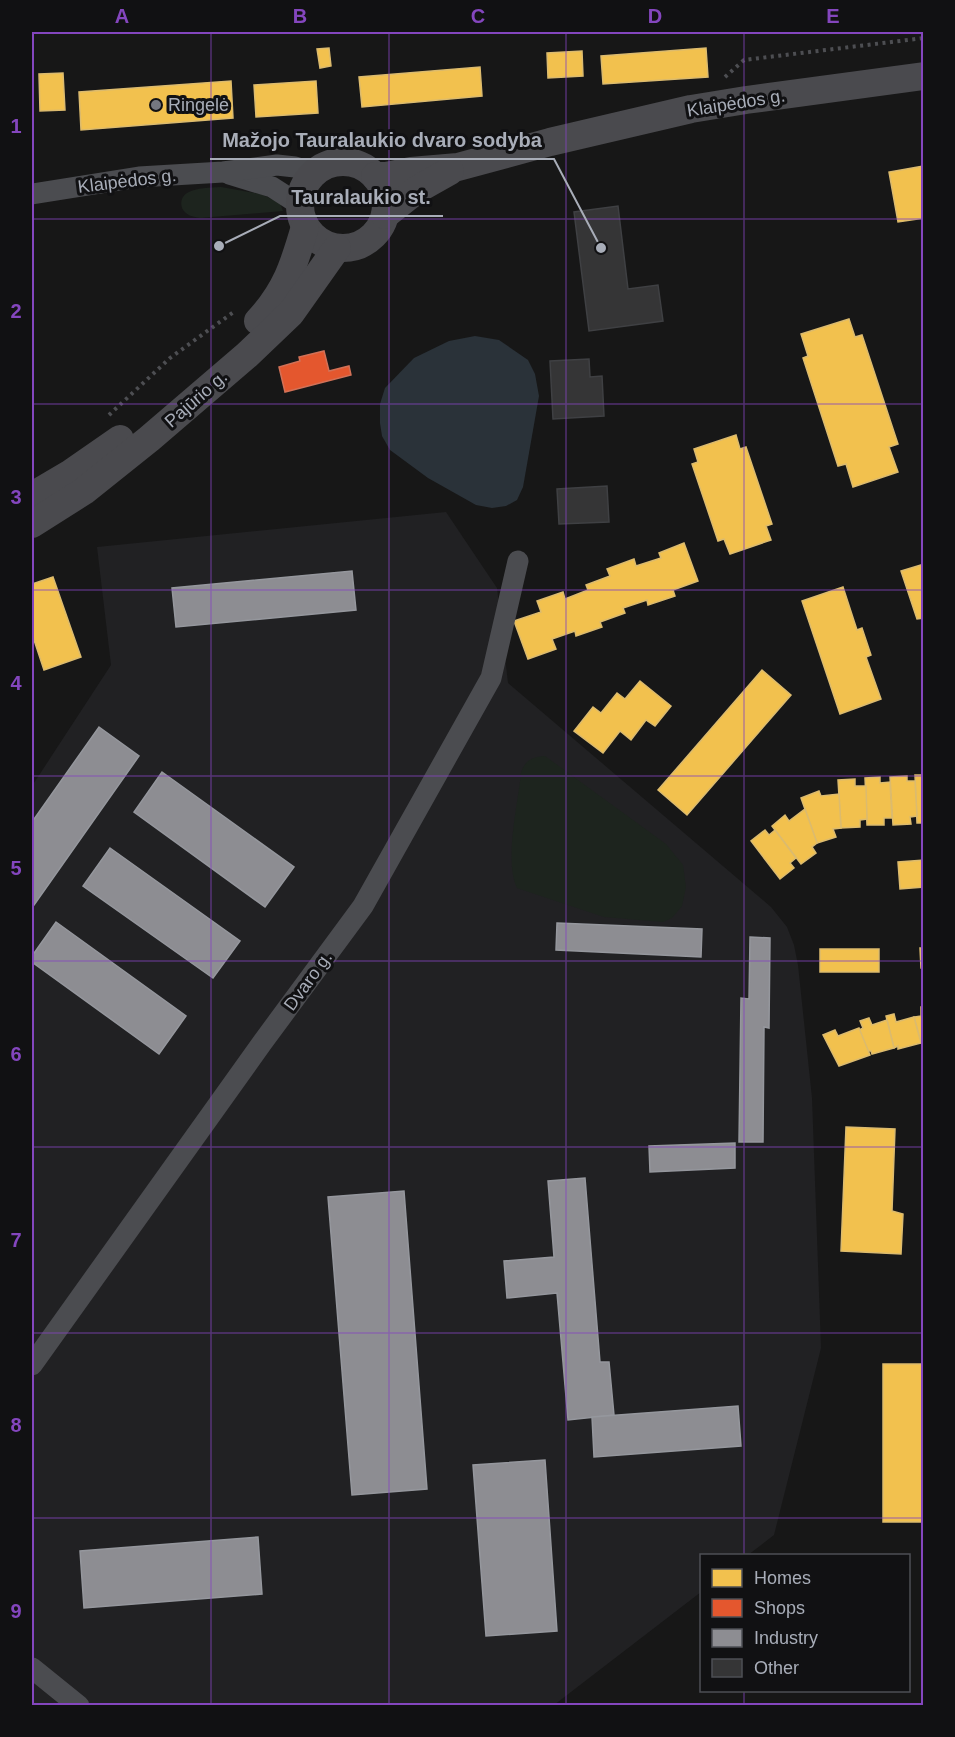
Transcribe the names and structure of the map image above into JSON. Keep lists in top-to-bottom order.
{
  "streets": {
    "main road": ["Klaipėdos g.", "Pajūrio g."],
    "street": ["Dvaro g."]
  },
  "crossings": [
    ["Klaipėdos g.", "Pajūrio g."]
  ],
  "places": ["Ringelė", "Tauralaukio st.", "Mažojo Tauralaukio dvaro sodyba"],
  "legend": [
    "Homes",
    "Shops",
    "Industry",
    "Other"
  ],
  "grid": {
    "columns": [
      "A",
      "B",
      "C",
      "D",
      "E"
    ],
    "rows": [
      "1",
      "2",
      "3",
      "4",
      "5",
      "6",
      "7",
      "8",
      "9"
    ]
  }
}
